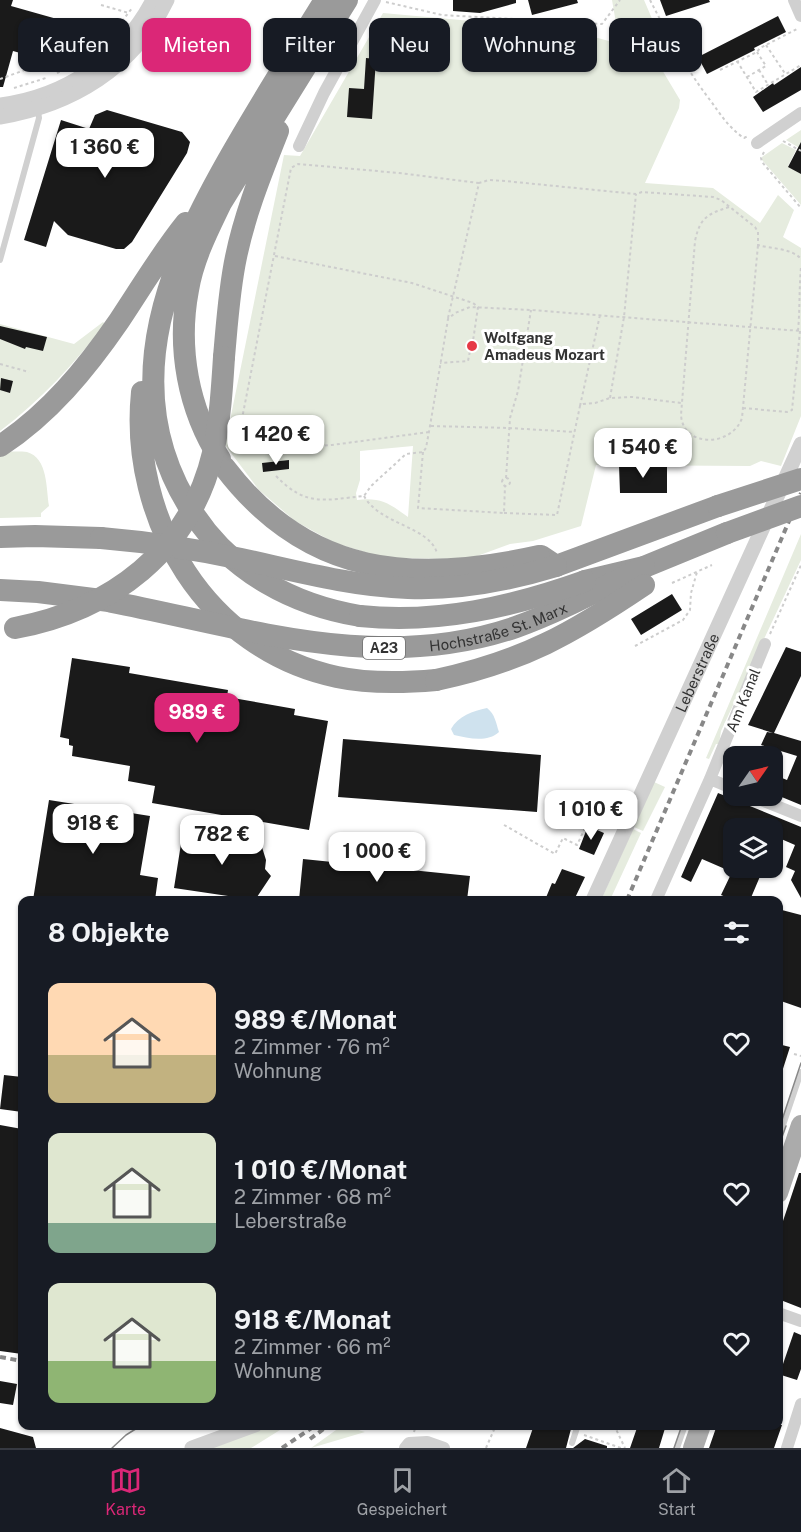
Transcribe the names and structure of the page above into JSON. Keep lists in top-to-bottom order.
{
  "streets": {
    "highway": ["Hochstraße St. Marx", "A23"],
    "street": ["Leberstraße", "Am Kanal"]
  },
  "places": ["Wolfgang Amadeus Mozart"],
  "north": "top right",
  "page": {
    "chip": [
      "Kaufen",
      "Mieten",
      "Filter",
      "Neu",
      "Wohnung",
      "Haus"
    ],
    "price": [
      "1 360 €",
      "1 420 €",
      "1 540 €",
      "989 €",
      "1 010 €",
      "918 €",
      "782 €",
      "1 000 €"
    ],
    "heading": "8 Objekte",
    "list": [
      {
        "name": "989 €/Monat",
        "note": "2 Zimmer · 76 m² · Wohnung"
      },
      {
        "name": "1 010 €/Monat",
        "note": "2 Zimmer · 68 m² · Leberstraße"
      },
      {
        "name": "918 €/Monat",
        "note": "2 Zimmer · 66 m² · Wohnung"
      }
    ],
    "tabs": ["Karte", "Gespeichert", "Start"]
  }
}
